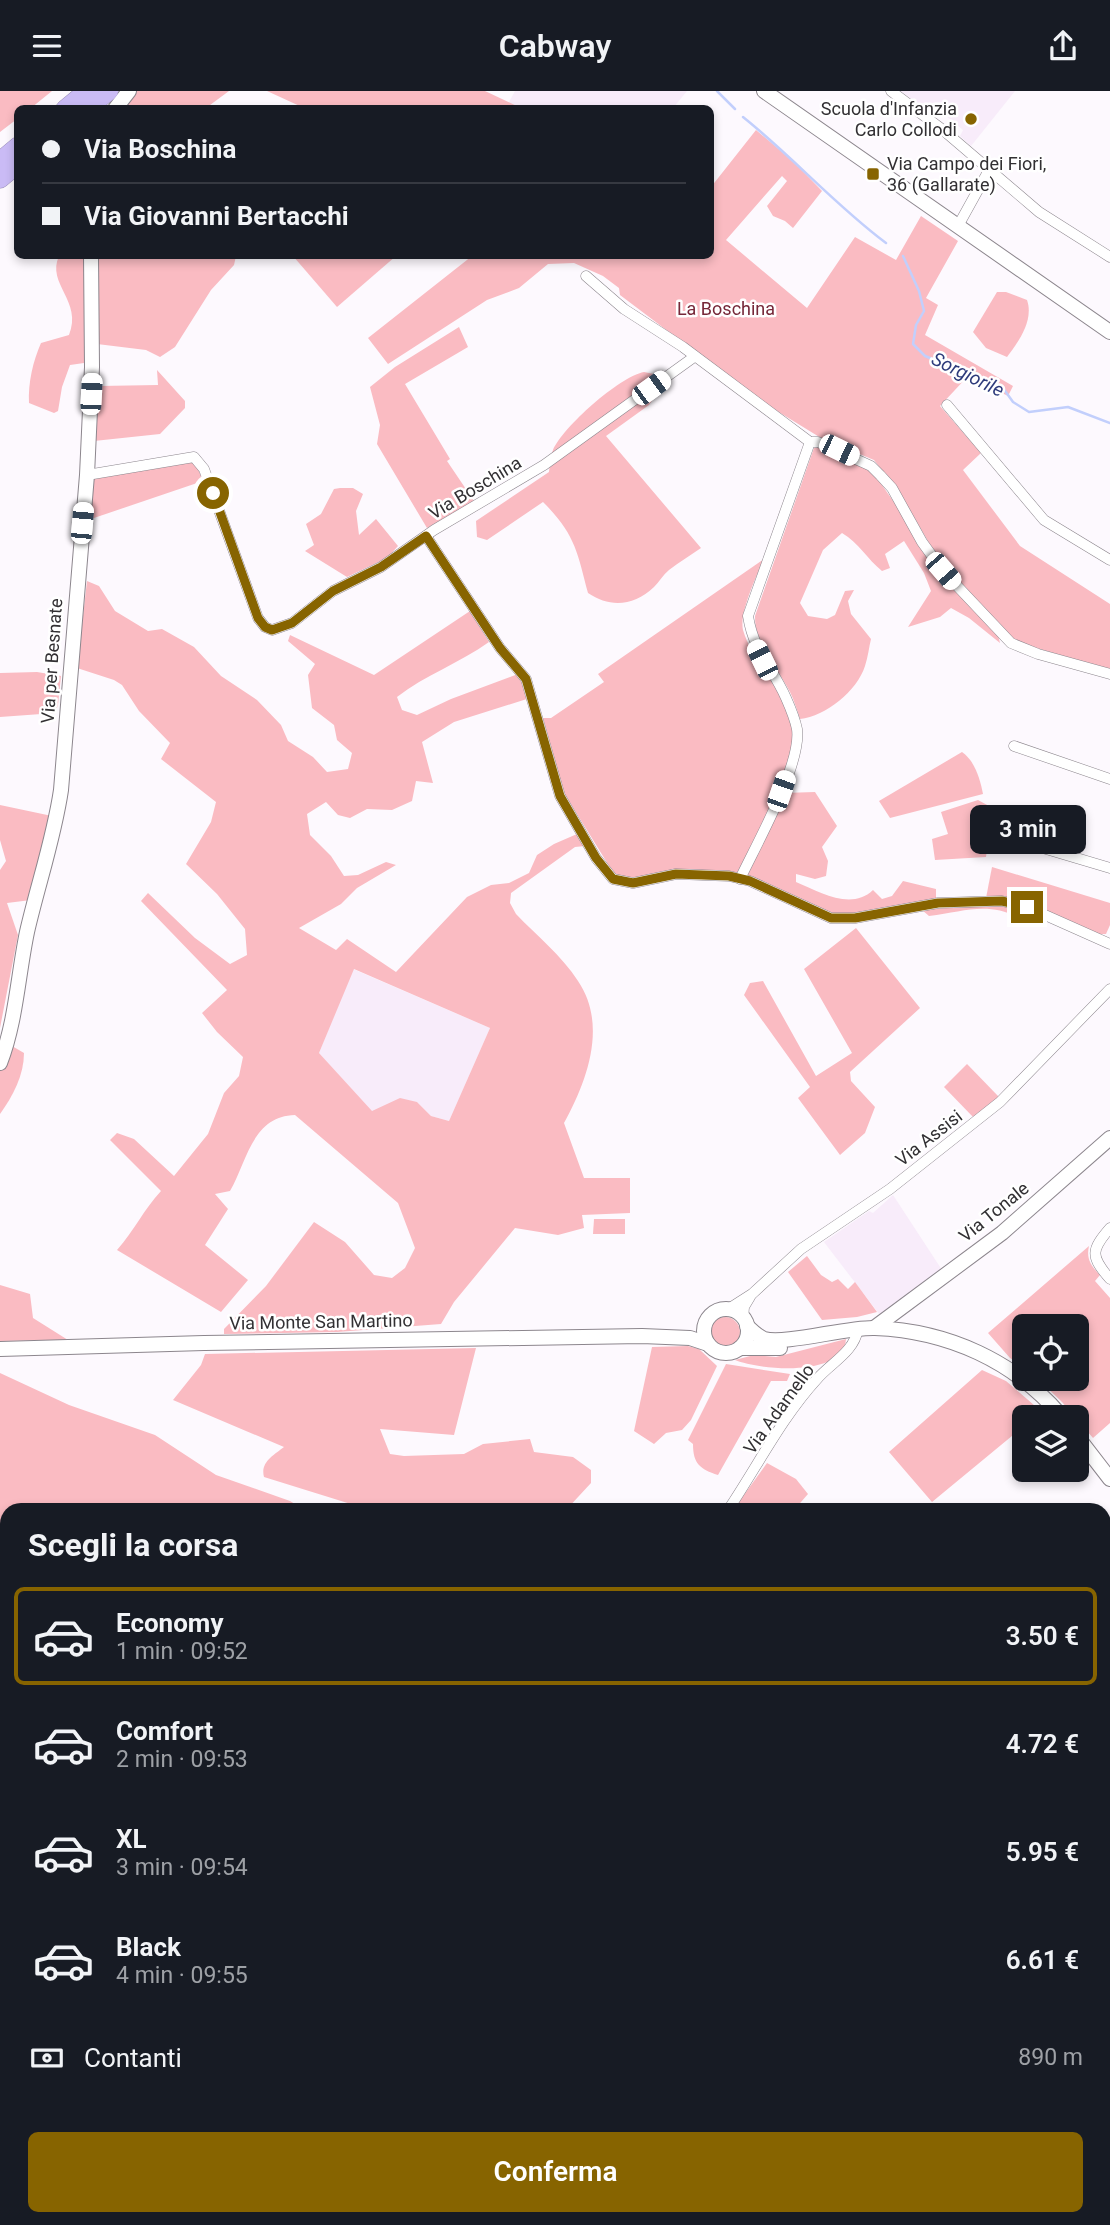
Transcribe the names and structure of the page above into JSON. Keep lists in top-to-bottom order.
{
  "streets": {
    "street": [
      "Via Boschina",
      "Via per Besnate",
      "Via Assisi",
      "Via Tonale",
      "Via Monte San Martino",
      "Via Adamello"
    ]
  },
  "crossings": [
    ["Via Boschina", "Via per Besnate"],
    ["Via Assisi", "Via Monte San Martino"],
    ["Via Tonale", "Via Monte San Martino"],
    ["Via Monte San Martino", "Via Adamello"]
  ],
  "water": ["Sorgiorile"],
  "parks": ["La Boschina"],
  "places": {
    "other": ["Scuola d'Infanzia Carlo Collodi"],
    "transit": ["Via Campo dei Fiori, 36 (Gallarate)"]
  },
  "page": {
    "header": "Cabway",
    "banner": ["Via Boschina", "Via Giovanni Bertacchi"],
    "bubble": "3 min",
    "heading": "Scegli la corsa",
    "list": [
      {
        "name": "Economy",
        "note": "1 min · 09:52",
        "value": "3.50 €"
      },
      {
        "name": "Comfort",
        "note": "2 min · 09:53",
        "value": "4.72 €"
      },
      {
        "name": "XL",
        "note": "3 min · 09:54",
        "value": "5.95 €"
      },
      {
        "name": "Black",
        "note": "4 min · 09:55",
        "value": "6.61 €"
      }
    ],
    "pay": ["Contanti", "890 m"],
    "buttons": "Conferma"
  }
}
